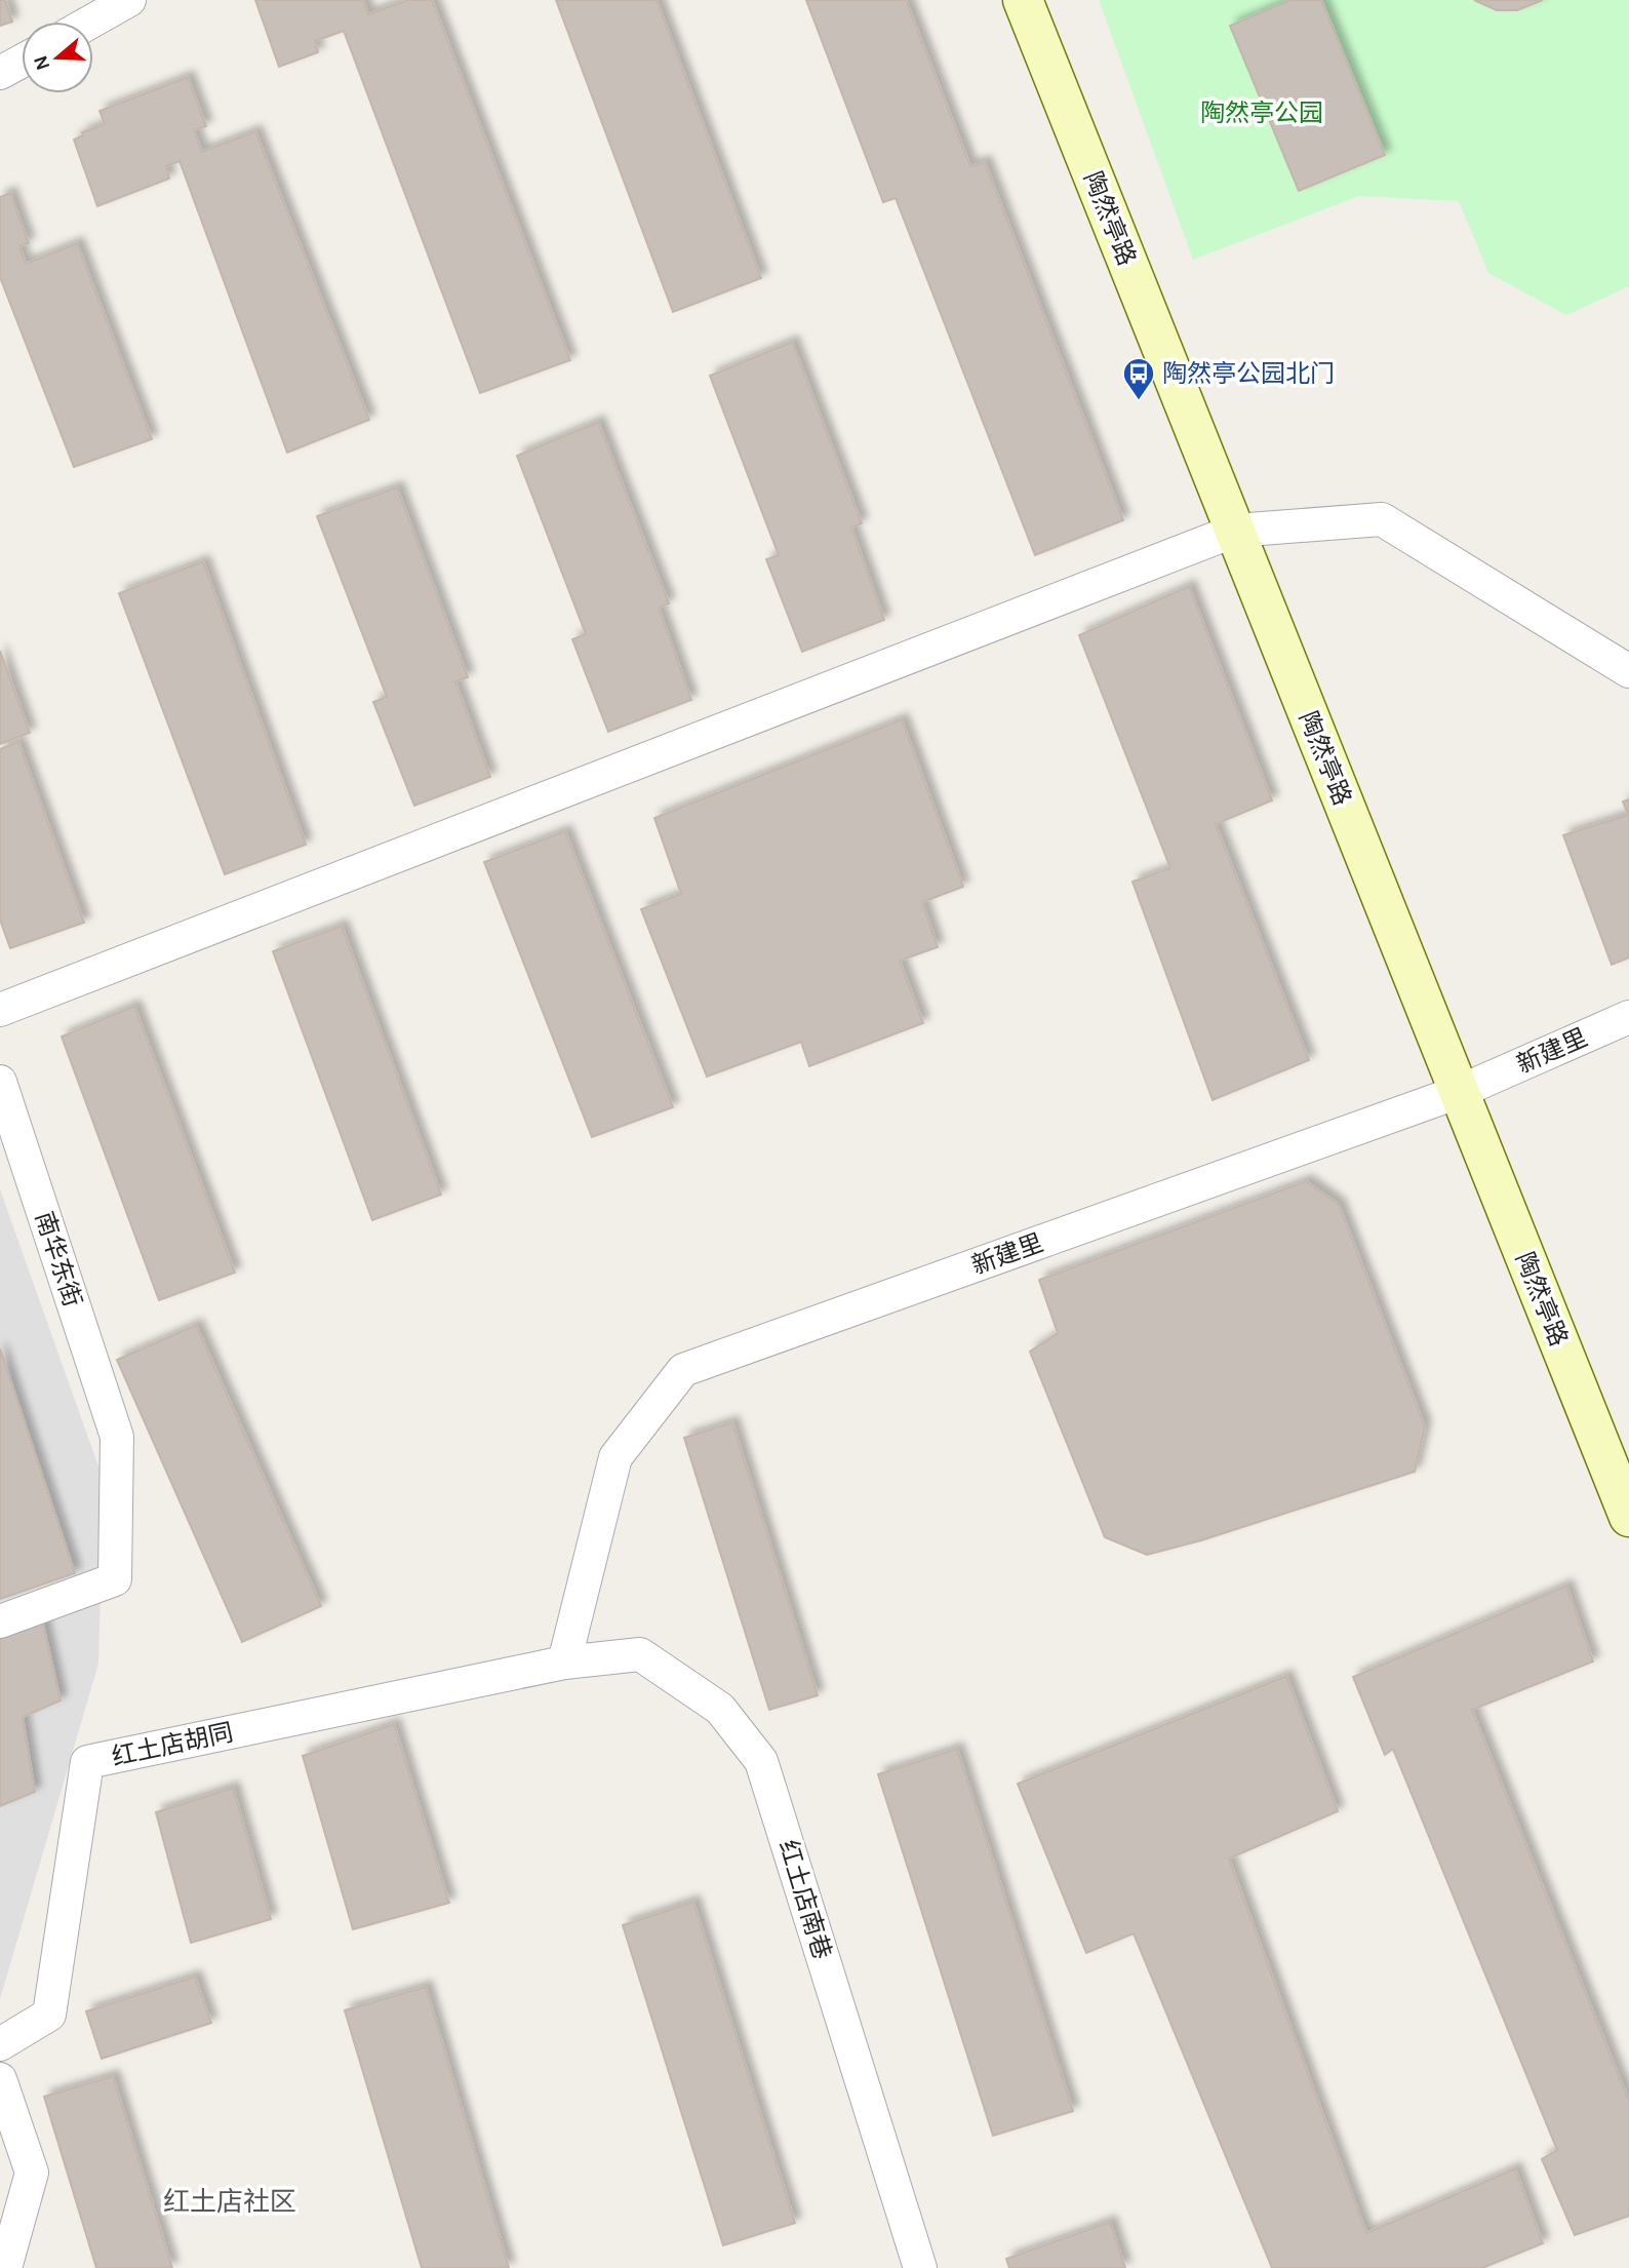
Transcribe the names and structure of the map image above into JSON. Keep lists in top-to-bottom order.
{
  "streets": {
    "main road": ["陶然亭路"],
    "street": [
      "新建里",
      "南华东街",
      "红土店胡同",
      "红土店南巷"
    ]
  },
  "crossings": [
    ["陶然亭路", "新建里"],
    ["新建里", "红土店胡同"],
    ["新建里", "红土店南巷"],
    ["红土店胡同", "红土店南巷"]
  ],
  "districts": ["红土店社区"],
  "parks": ["陶然亭公园"],
  "places": {
    "bus stop": ["陶然亭公园北门"]
  },
  "north": "left"
}
